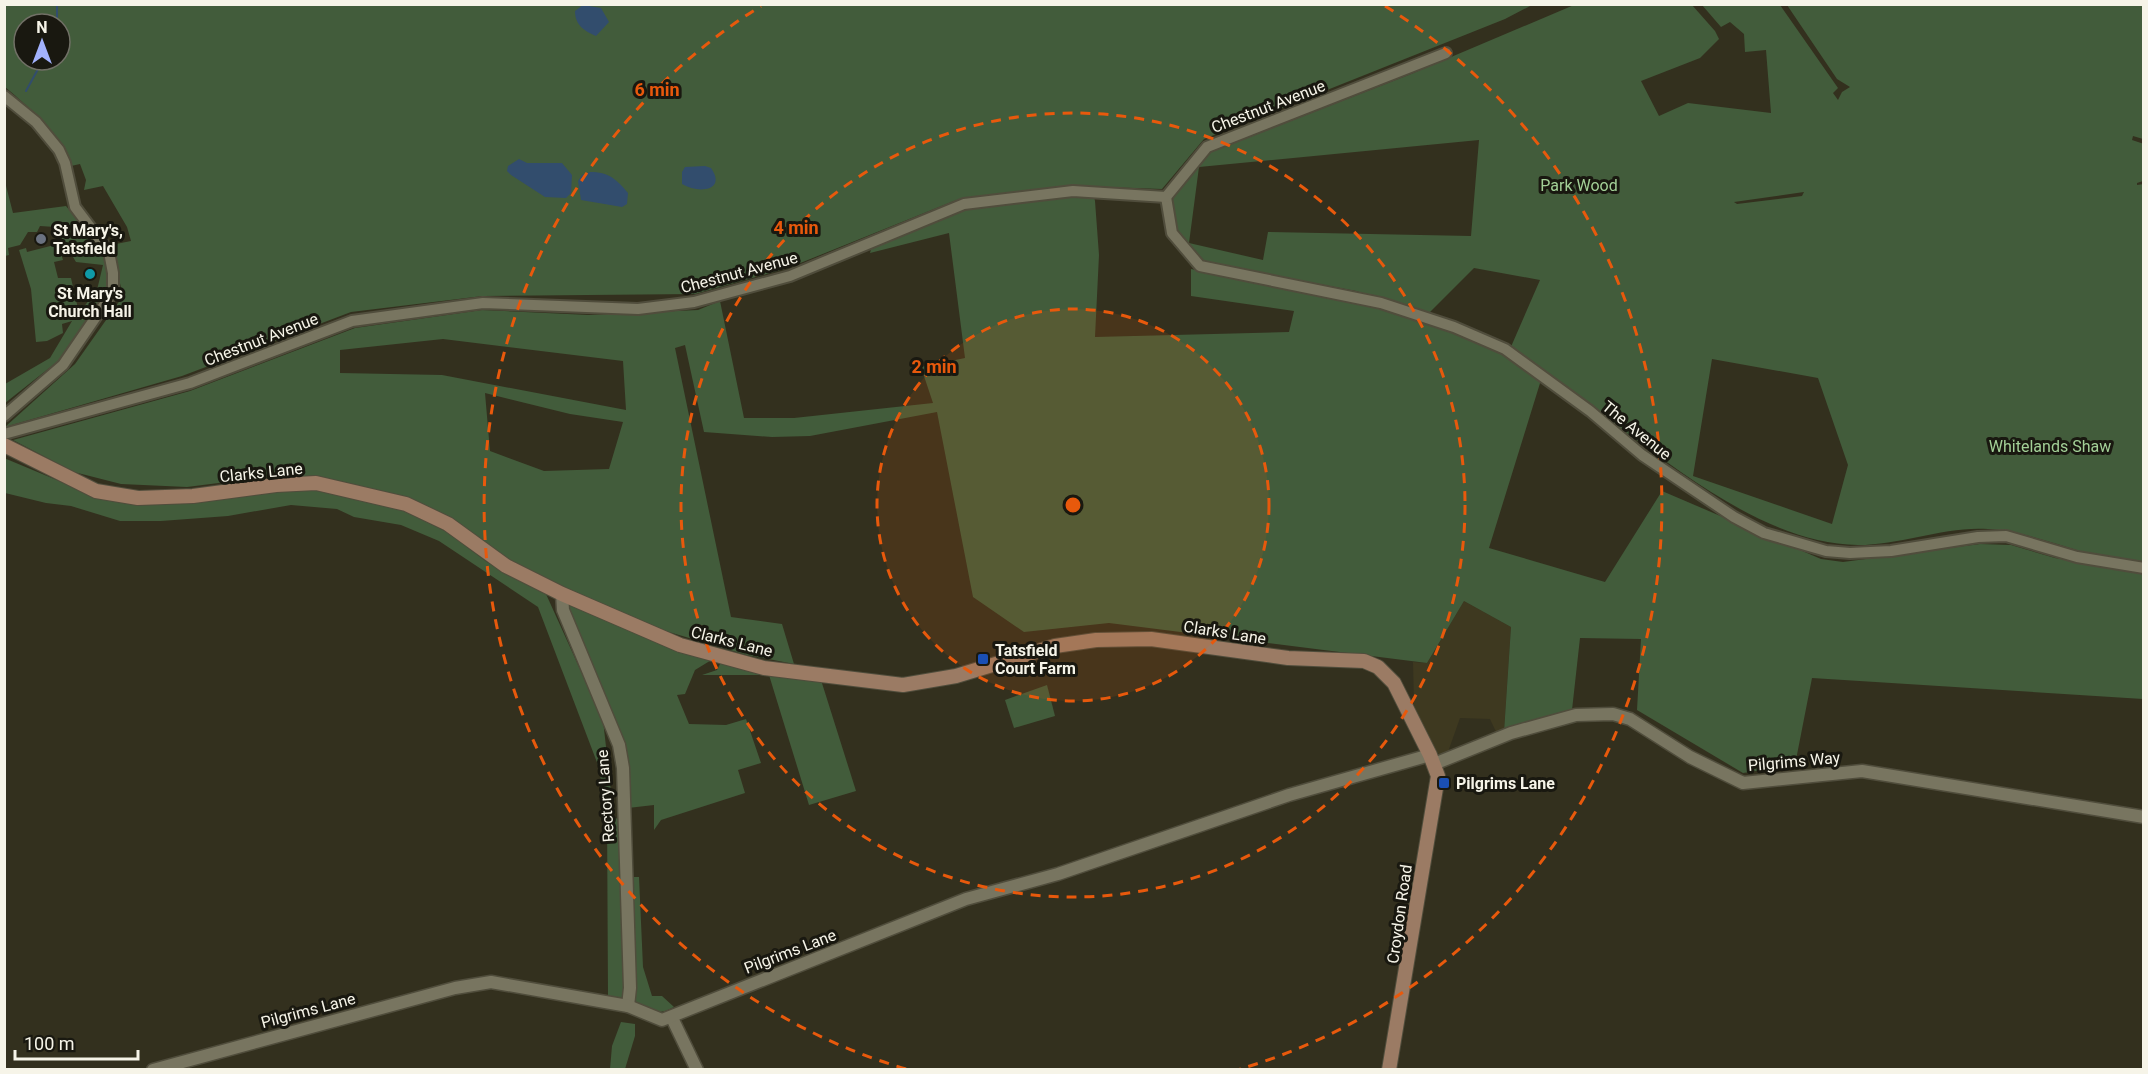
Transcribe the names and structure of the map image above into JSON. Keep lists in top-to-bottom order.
{
  "streets": {
    "main road": ["Clarks Lane", "Croydon Road"],
    "street": [
      "Chestnut Avenue",
      "The Avenue",
      "Pilgrims Way",
      "Rectory Lane",
      "Pilgrims Lane"
    ]
  },
  "crossings": [
    ["Chestnut Avenue", "The Avenue"],
    ["Clarks Lane", "Pilgrims Way"],
    ["Clarks Lane", "Rectory Lane"],
    ["Clarks Lane", "Croydon Road"],
    ["Clarks Lane", "Pilgrims Lane"],
    ["Pilgrims Way", "Croydon Road"],
    ["Pilgrims Way", "Pilgrims Lane"],
    ["Rectory Lane", "Pilgrims Lane"],
    ["Croydon Road", "Pilgrims Lane"]
  ],
  "parks": ["Park Wood", "Whitelands Shaw"],
  "places": {
    "other": ["St Mary's, Tatsfield", "St Mary's Church Hall"],
    "transit": ["Tatsfield Court Farm", "Pilgrims Lane"]
  },
  "scale_bar": "100 m",
  "north": "top",
  "rings": ["6 min", "4 min", "2 min"]
}
